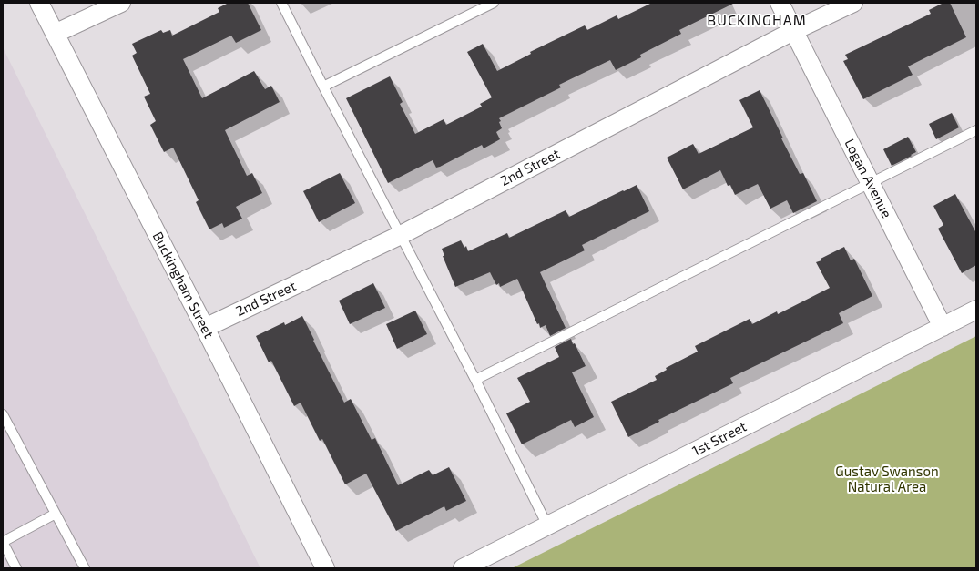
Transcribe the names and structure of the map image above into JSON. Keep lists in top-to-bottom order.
{
  "streets": {
    "street": [
      "2nd Street",
      "Logan Avenue",
      "Buckingham Street",
      "1st Street"
    ]
  },
  "crossings": [
    ["2nd Street", "Logan Avenue"],
    ["2nd Street", "Buckingham Street"],
    ["Logan Avenue", "1st Street"]
  ],
  "districts": ["BUCKINGHAM"],
  "parks": ["Gustav Swanson Natural Area"]
}
